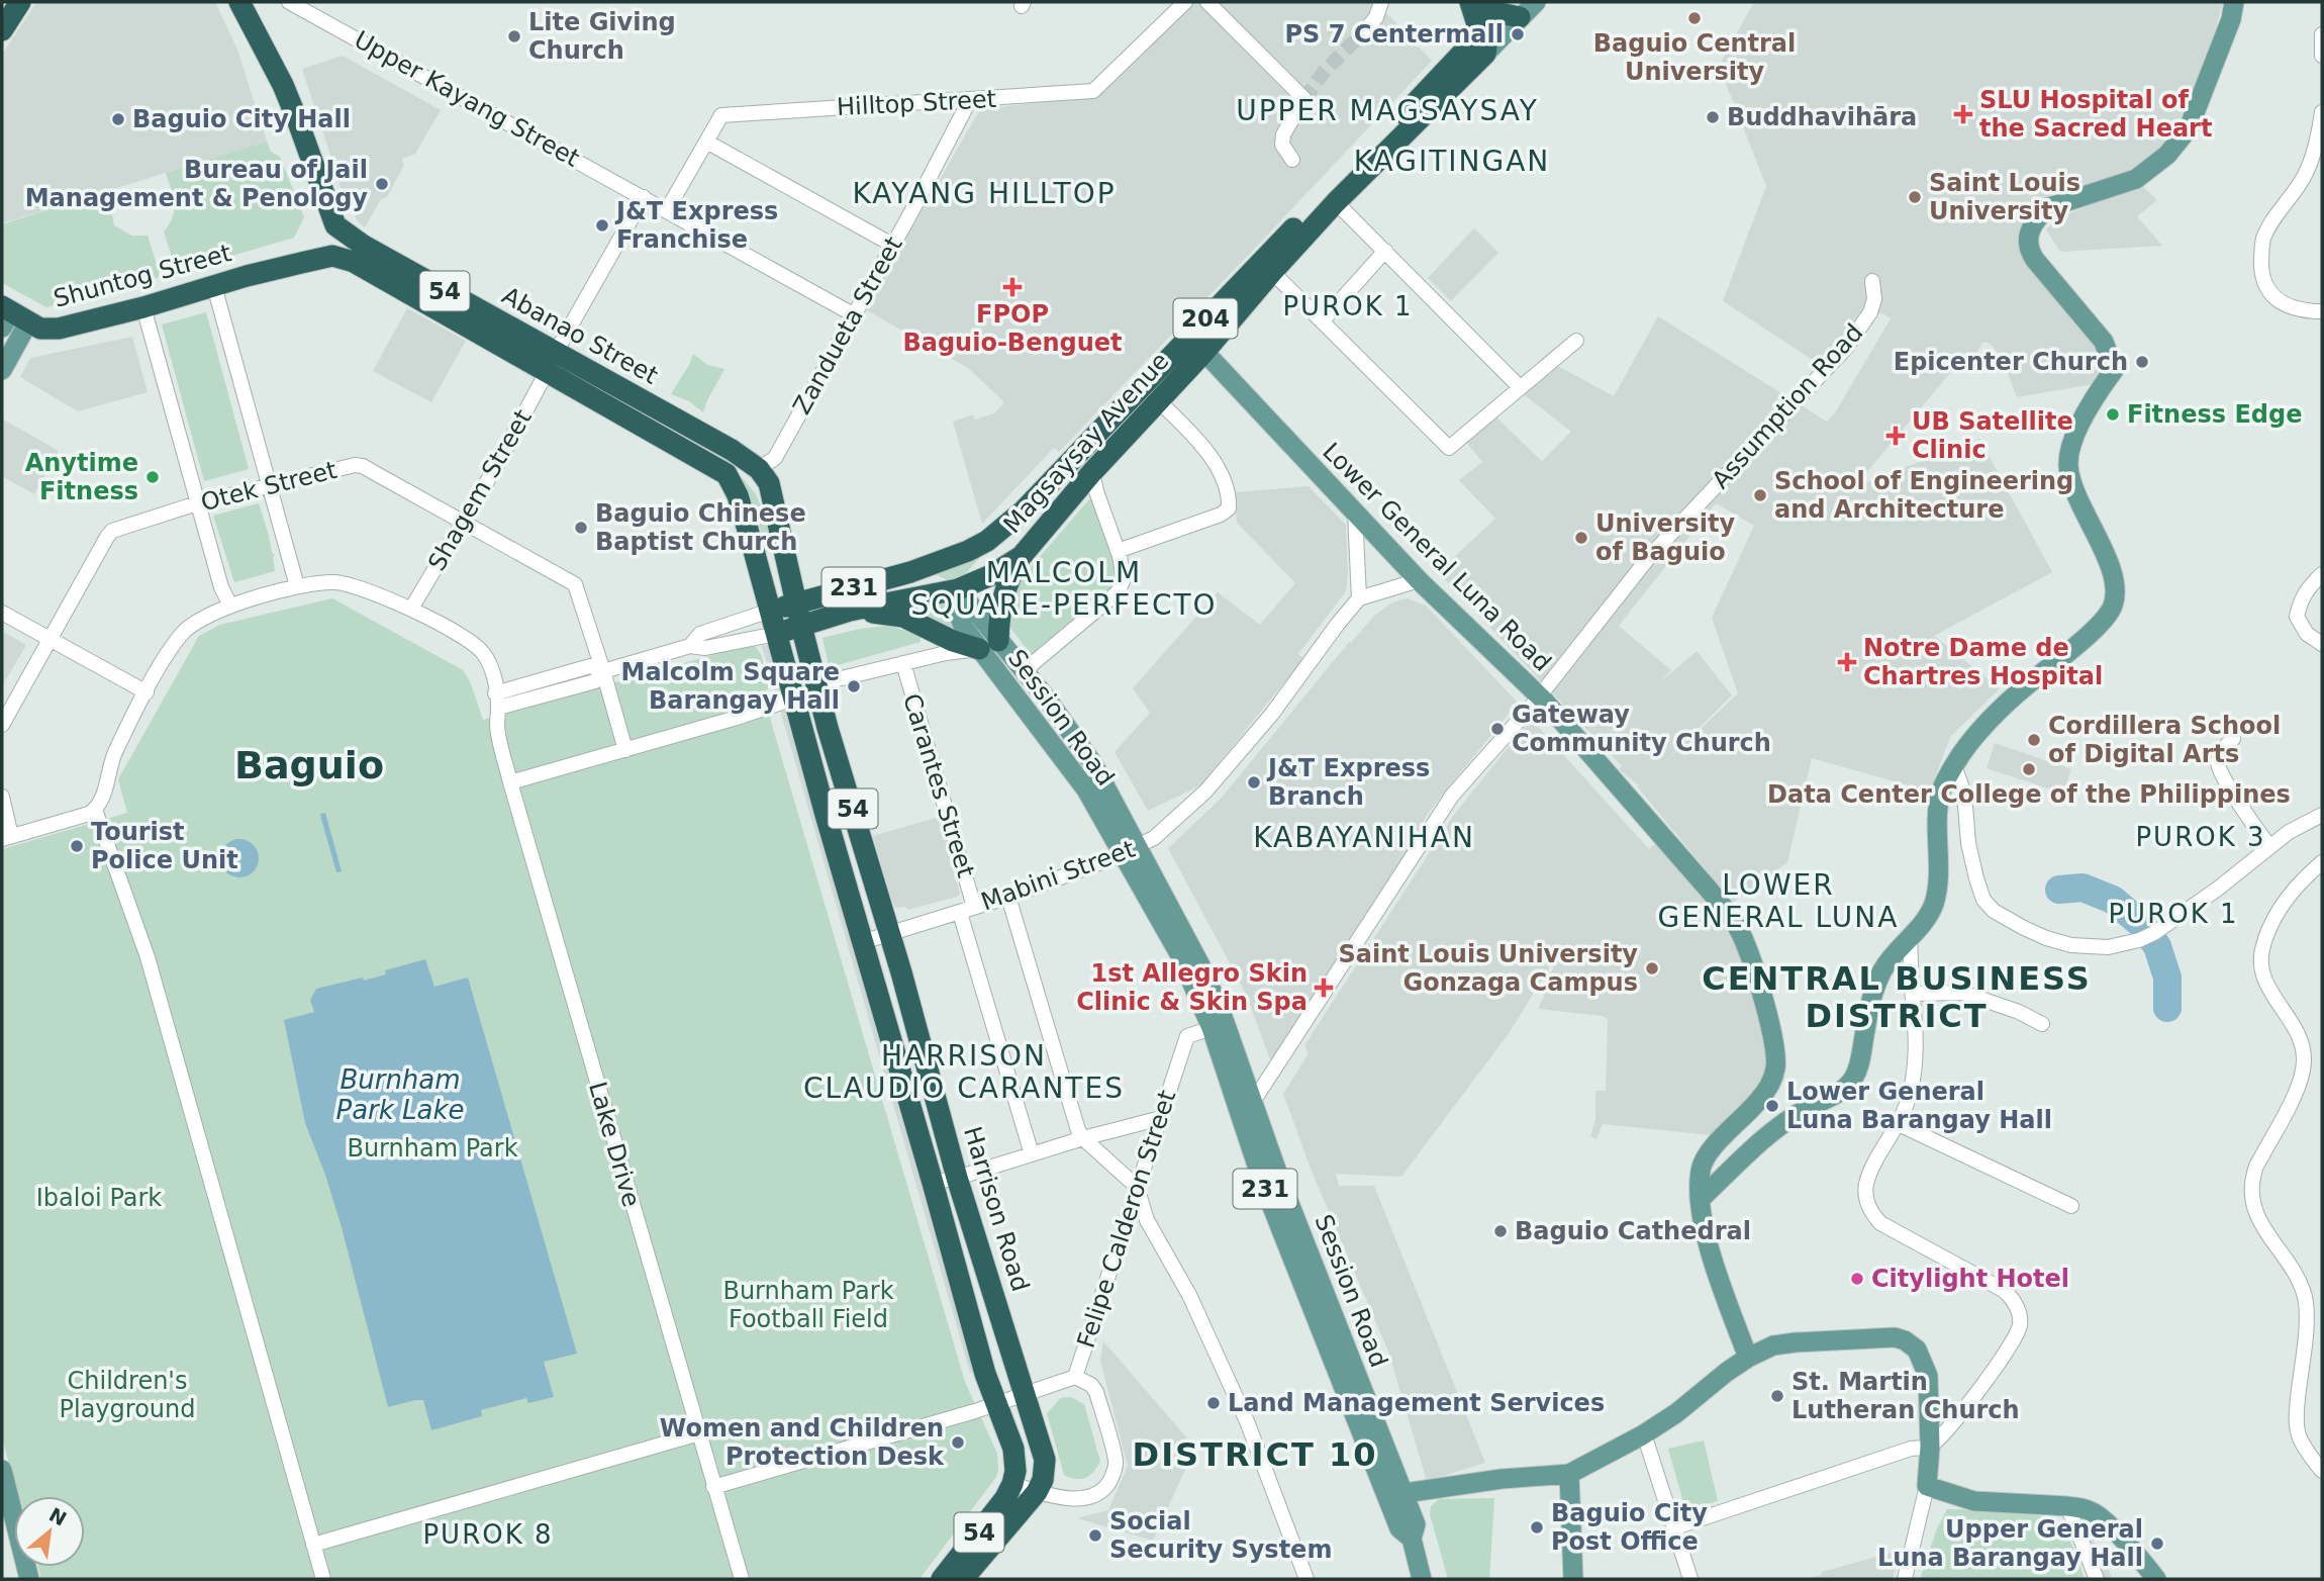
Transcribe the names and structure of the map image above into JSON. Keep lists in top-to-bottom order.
{
  "streets": {
    "highway": [
      "Shuntog Street",
      "54",
      "204",
      "Abanao Street",
      "Magsaysay Avenue",
      "231",
      "Harrison Road"
    ],
    "main road": ["Lower General Luna Road", "Session Road"],
    "street": [
      "Upper Kayang Street",
      "Hilltop Street",
      "Zandueta Street",
      "Assumption Road",
      "Otek Street",
      "Shagem Street",
      "Carantes Street",
      "Mabini Street",
      "Lake Drive",
      "Felipe Calderon Street"
    ]
  },
  "crossings": [
    ["Upper Kayang Street", "Hilltop Street"],
    ["Upper Kayang Street", "Zandueta Street"],
    ["Upper Kayang Street", "Shagem Street"],
    ["Hilltop Street", "Zandueta Street"],
    ["Shuntog Street", "Abanao Street"],
    ["54", "Zandueta Street"],
    ["54", "Abanao Street"],
    ["54", "Magsaysay Avenue"],
    ["54", "Mabini Street"],
    ["54", "Harrison Road"],
    ["54", "Felipe Calderon Street"],
    ["Zandueta Street", "Abanao Street"],
    ["Abanao Street", "Magsaysay Avenue"],
    ["Abanao Street", "Shagem Street"],
    ["Assumption Road", "Lower General Luna Road"],
    ["Assumption Road", "Session Road"],
    ["Magsaysay Avenue", "Lower General Luna Road"],
    ["Magsaysay Avenue", "Session Road"],
    ["Magsaysay Avenue", "Harrison Road"],
    ["Otek Street", "Shagem Street"],
    ["Shagem Street", "Lake Drive"],
    ["Session Road", "Mabini Street"],
    ["Session Road", "Felipe Calderon Street"],
    ["Carantes Street", "Mabini Street"],
    ["Mabini Street", "Harrison Road"],
    ["Lake Drive", "Felipe Calderon Street"],
    ["Harrison Road", "Felipe Calderon Street"]
  ],
  "districts": [
    "UPPER MAGSAYSAY",
    "KAGITINGAN",
    "KAYANG HILLTOP",
    "PUROK 1",
    "MALCOLM SQUARE-PERFECTO",
    "Baguio",
    "KABAYANIHAN",
    "PUROK 3",
    "LOWER GENERAL LUNA",
    "PUROK 1",
    "CENTRAL BUSINESS DISTRICT",
    "HARRISON CLAUDIO CARANTES",
    "DISTRICT 10",
    "PUROK 8"
  ],
  "water": ["Burnham Park Lake"],
  "parks": [
    "Burnham Park",
    "Ibaloi Park",
    "Burnham Park Football Field",
    "Children's Playground"
  ],
  "places": {
    "other": [
      "Baguio Central University",
      "PS 7 Centermall",
      "Lite Giving Church",
      "Buddhavihāra",
      "Baguio City Hall",
      "Bureau of Jail Management & Penology",
      "Saint Louis University",
      "J&T Express Franchise",
      "Epicenter Church",
      "Fitness Edge",
      "Anytime Fitness",
      "School of Engineering and Architecture",
      "Baguio Chinese Baptist Church",
      "University of Baguio",
      "Malcolm Square Barangay Hall",
      "Gateway Community Church",
      "Cordillera School of Digital Arts",
      "Data Center College of the Philippines",
      "J&T Express Branch",
      "Tourist Police Unit",
      "Saint Louis University Gonzaga Campus",
      "Lower General Luna Barangay Hall",
      "Baguio Cathedral",
      "Citylight Hotel",
      "St. Martin Lutheran Church",
      "Land Management Services",
      "Women and Children Protection Desk",
      "Baguio City Post Office",
      "Social Security System",
      "Upper General Luna Barangay Hall"
    ],
    "health": [
      "SLU Hospital of the Sacred Heart",
      "FPOP Baguio-Benguet",
      "UB Satellite Clinic",
      "Notre Dame de Chartres Hospital",
      "1st Allegro Skin Clinic & Skin Spa"
    ]
  },
  "north": "top right"
}
